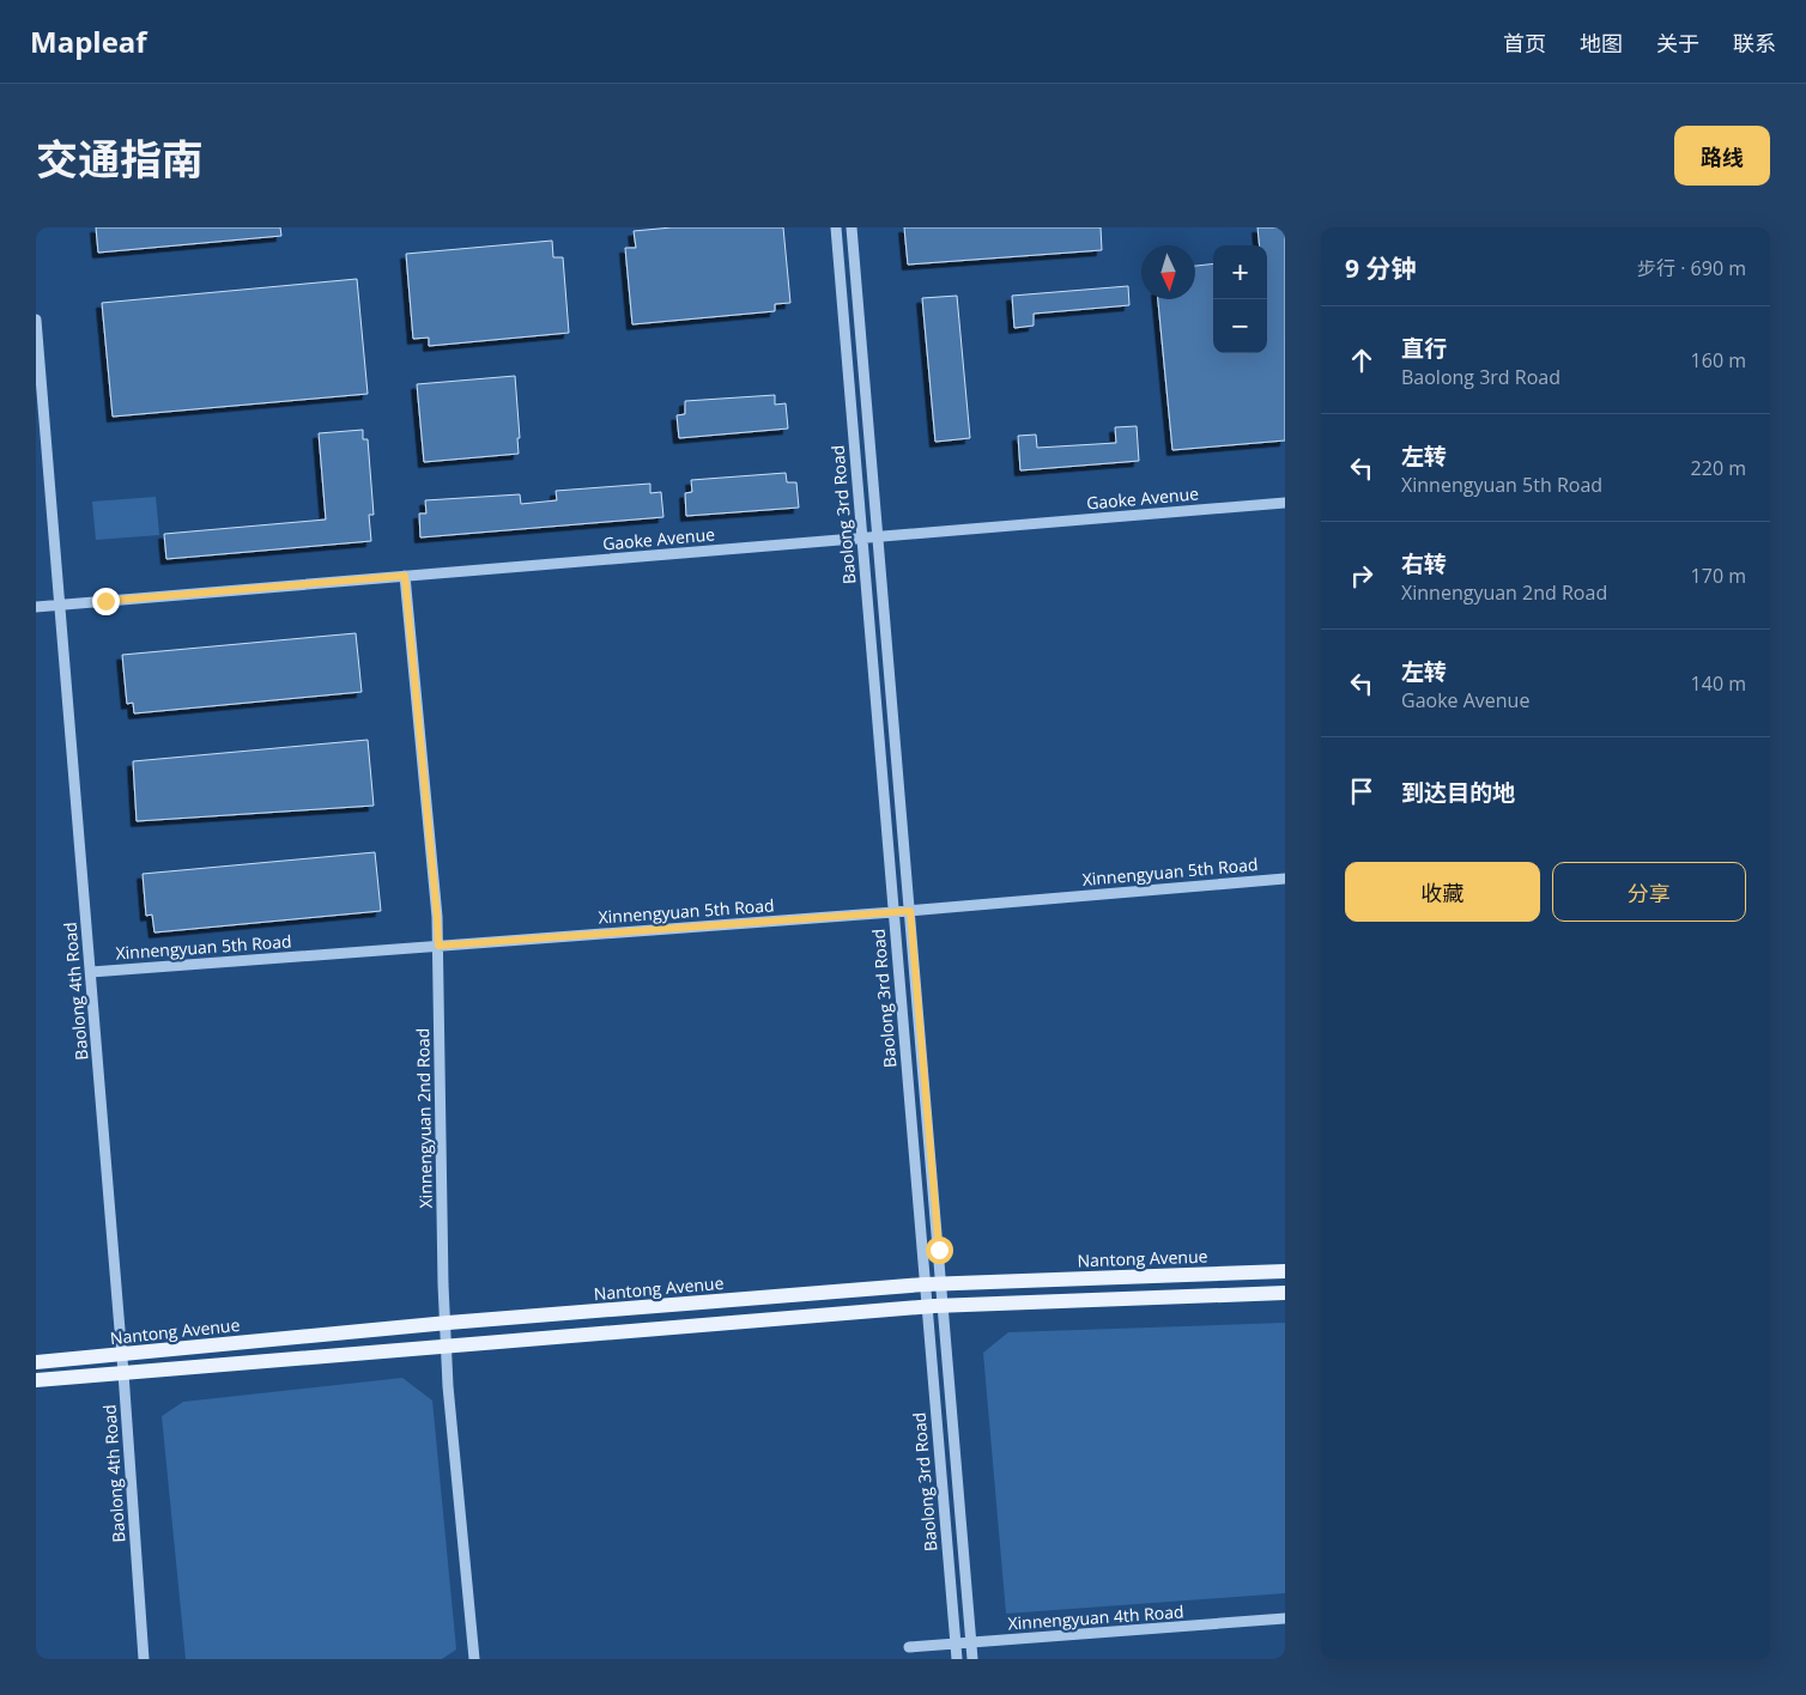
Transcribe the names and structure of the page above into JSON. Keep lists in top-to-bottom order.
{
  "streets": {
    "main road": ["Nantong Avenue"],
    "street": [
      "Gaoke Avenue",
      "Baolong 3rd Road",
      "Xinnengyuan 5th Road",
      "Baolong 4th Road",
      "Xinnengyuan 2nd Road",
      "Xinnengyuan 4th Road"
    ]
  },
  "crossings": [
    ["Gaoke Avenue", "Baolong 3rd Road"],
    ["Gaoke Avenue", "Baolong 4th Road"],
    ["Gaoke Avenue", "Xinnengyuan 2nd Road"],
    ["Baolong 3rd Road", "Xinnengyuan 5th Road"],
    ["Baolong 3rd Road", "Nantong Avenue"],
    ["Baolong 3rd Road", "Xinnengyuan 4th Road"],
    ["Xinnengyuan 5th Road", "Baolong 4th Road"],
    ["Xinnengyuan 5th Road", "Xinnengyuan 2nd Road"],
    ["Baolong 4th Road", "Nantong Avenue"],
    ["Xinnengyuan 2nd Road", "Nantong Avenue"]
  ],
  "north": "bottom",
  "page": {
    "header": "Mapleaf",
    "nav": [
      "首页",
      "地图",
      "关于",
      "联系"
    ],
    "title": "交通指南",
    "buttons": [
      "路线",
      ["收藏", "分享"]
    ],
    "heading": ["9 分钟", "步行 · 690 m"],
    "map_buttons": ["+", "−"],
    "list": [
      ["直行", "Baolong 3rd Road", "160 m"],
      ["左转", "Xinnengyuan 5th Road", "220 m"],
      ["右转", "Xinnengyuan 2nd Road", "170 m"],
      ["左转", "Gaoke Avenue", "140 m"],
      "到达目的地"
    ]
  }
}
